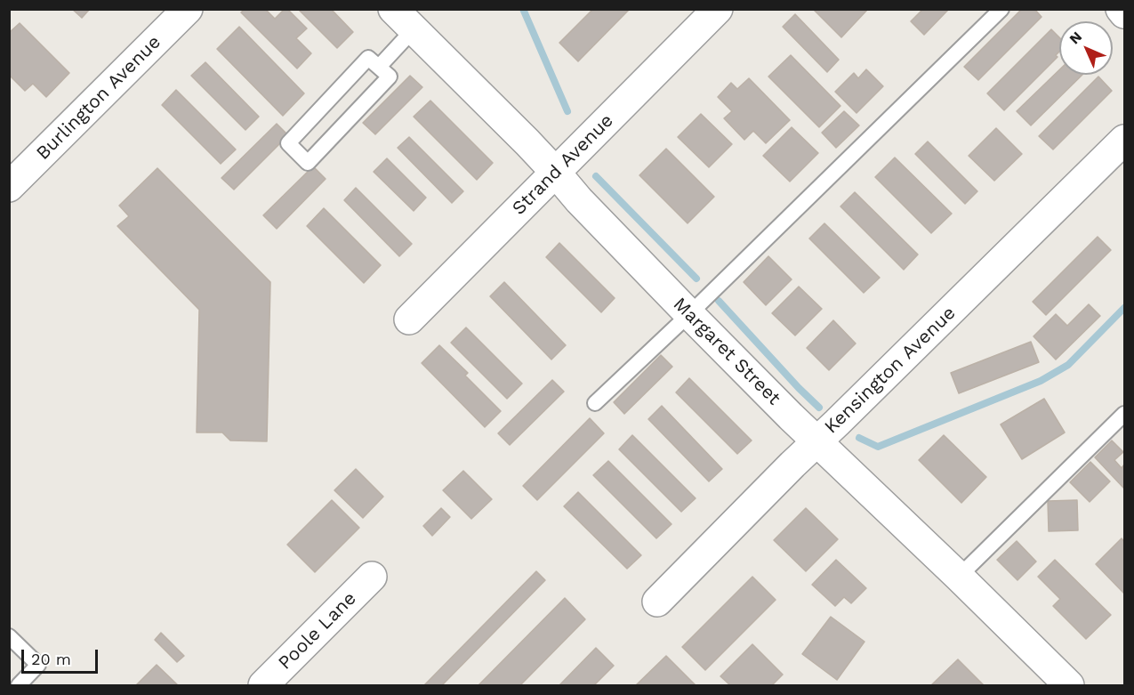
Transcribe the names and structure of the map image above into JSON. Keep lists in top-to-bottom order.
{
  "streets": {
    "street": [
      "Burlington Avenue",
      "Strand Avenue",
      "Margaret Street",
      "Kensington Avenue",
      "Poole Lane"
    ]
  },
  "crossings": [
    ["Strand Avenue", "Margaret Street"],
    ["Margaret Street", "Kensington Avenue"]
  ],
  "scale_bar": "20 m",
  "north": "top left"
}
